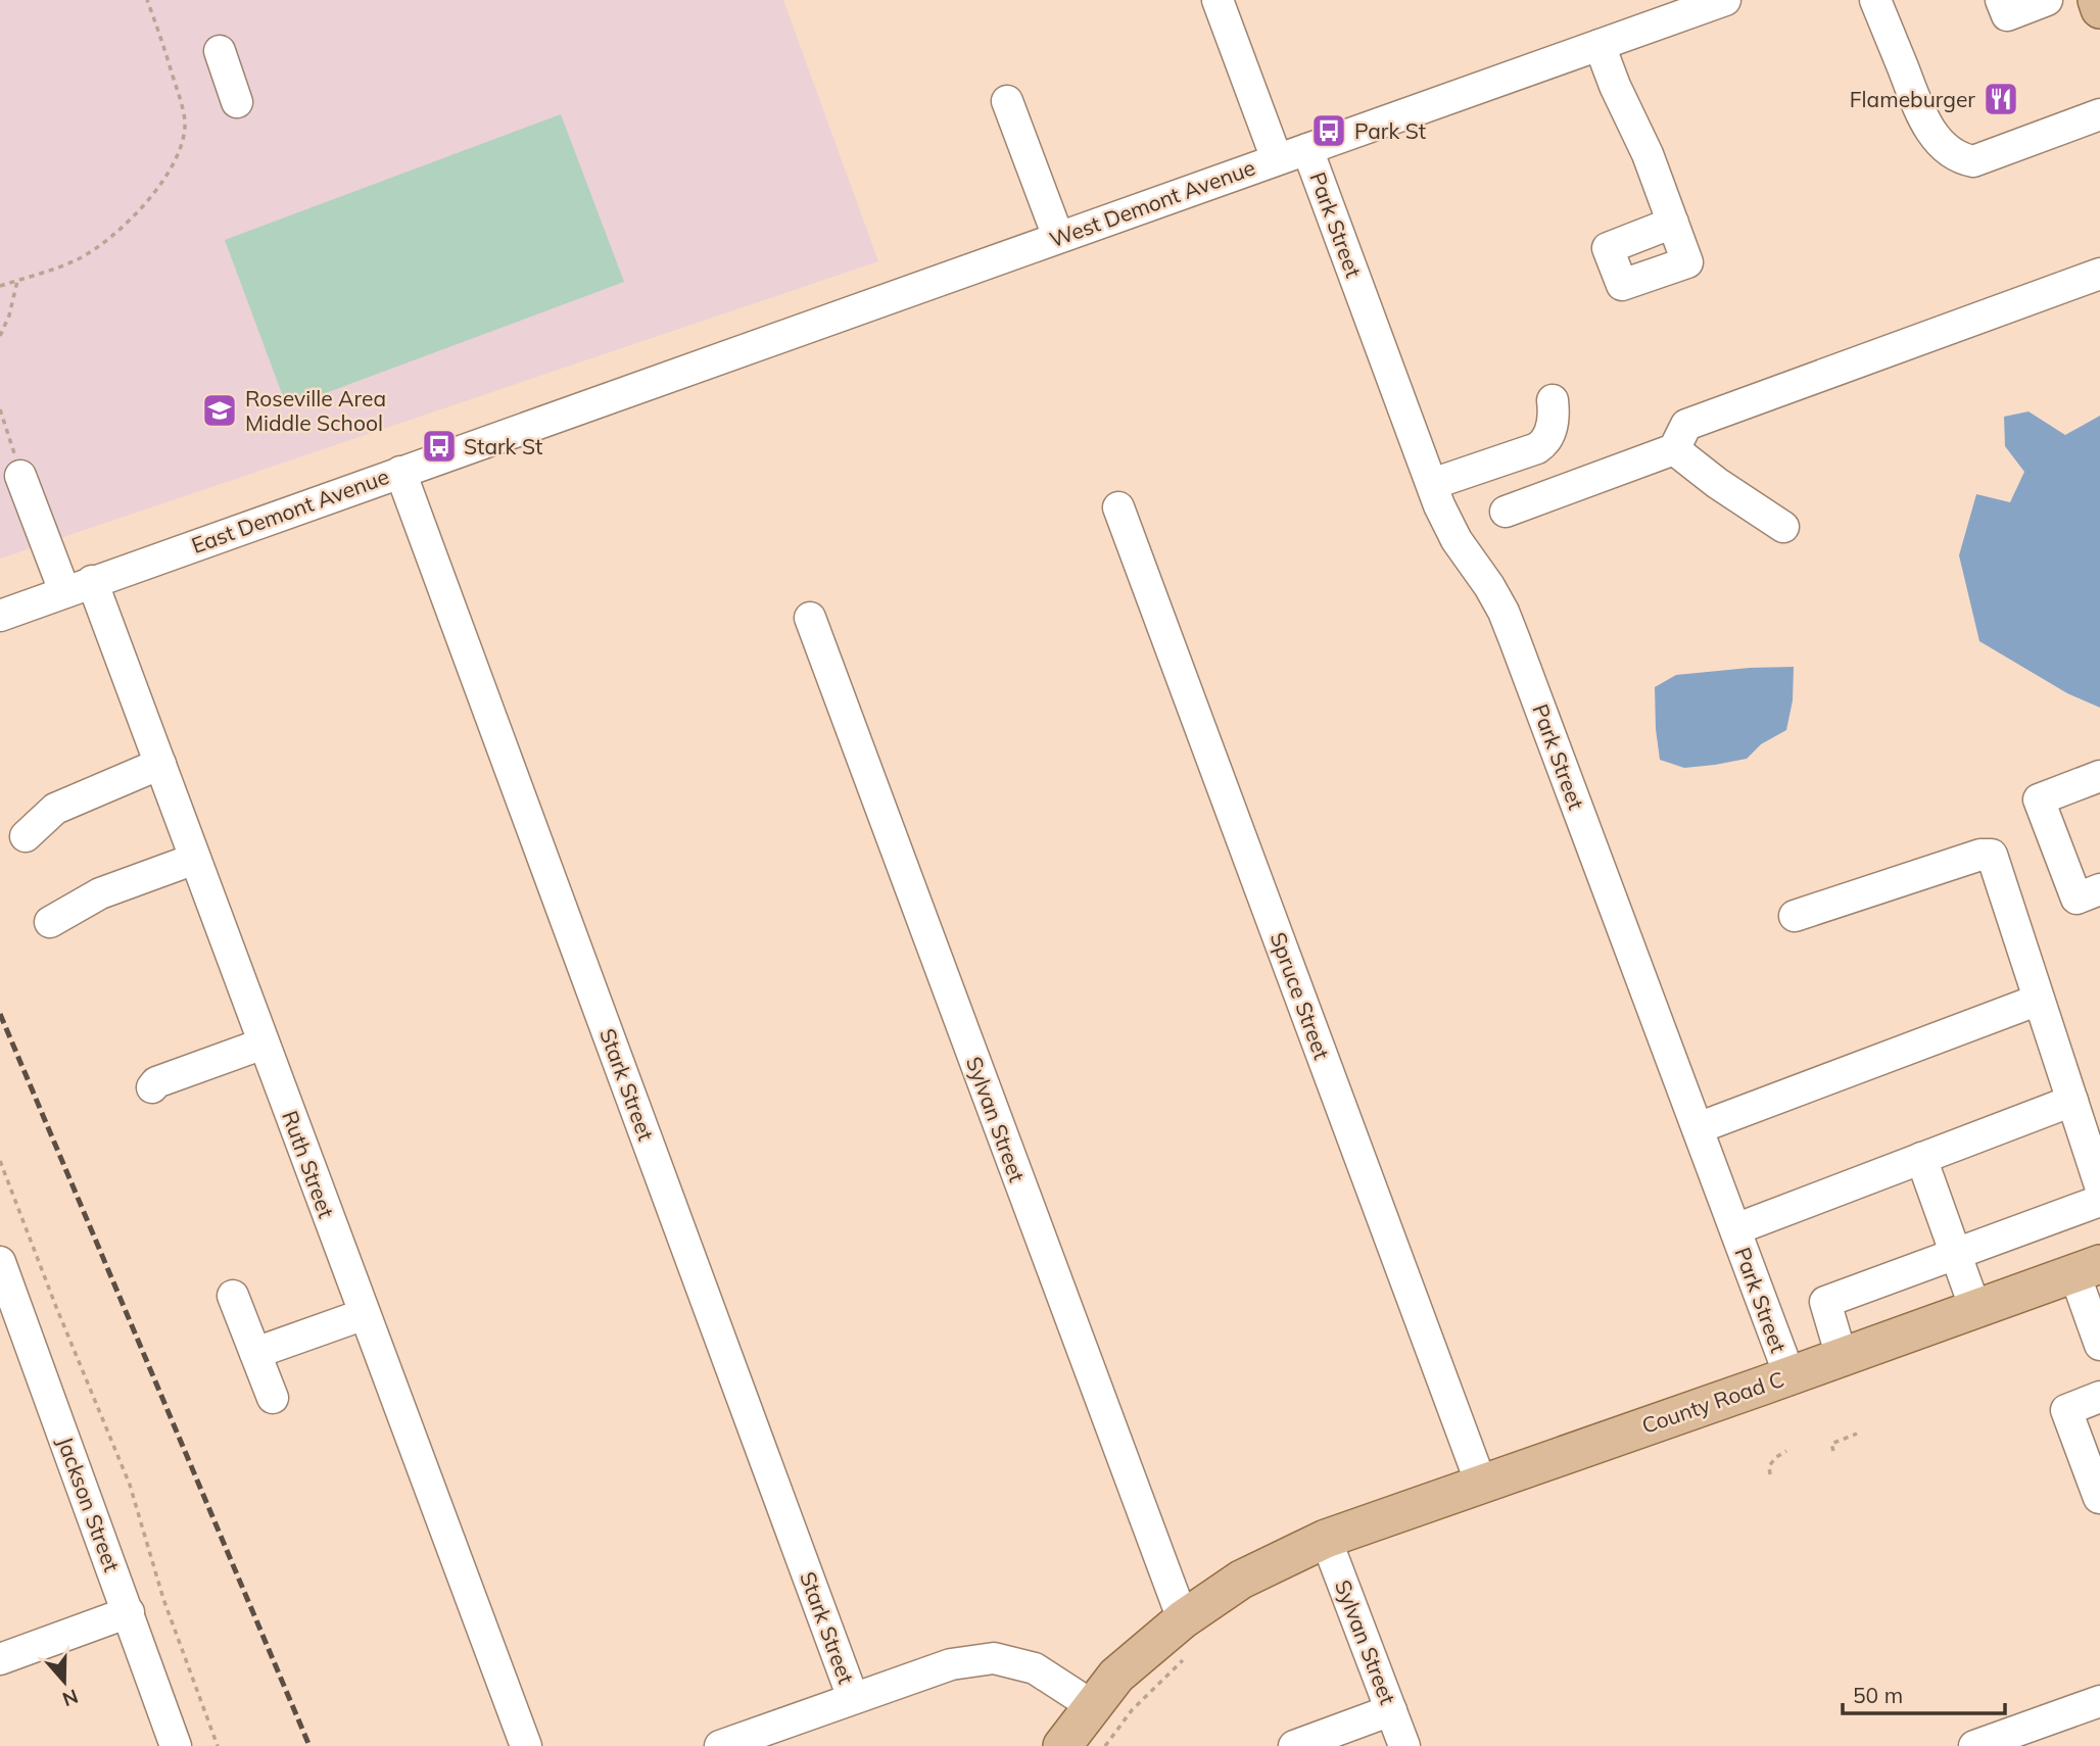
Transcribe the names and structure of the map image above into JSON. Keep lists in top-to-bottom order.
{
  "streets": {
    "main road": ["County Road C"],
    "street": [
      "West Demont Avenue",
      "Park Street",
      "East Demont Avenue",
      "Spruce Street",
      "Stark Street",
      "Sylvan Street",
      "Ruth Street",
      "Jackson Street"
    ]
  },
  "crossings": [
    ["West Demont Avenue", "Park Street"],
    ["West Demont Avenue", "East Demont Avenue"],
    ["Park Street", "County Road C"],
    ["East Demont Avenue", "Stark Street"],
    ["East Demont Avenue", "Ruth Street"],
    ["Spruce Street", "County Road C"],
    ["Sylvan Street", "County Road C"]
  ],
  "places": {
    "restaurant": ["Flameburger"],
    "bus stop": ["Park St", "Stark St"],
    "school or university": ["Roseville Area Middle School"]
  },
  "scale_bar": "50 m",
  "north": "bottom"
}
